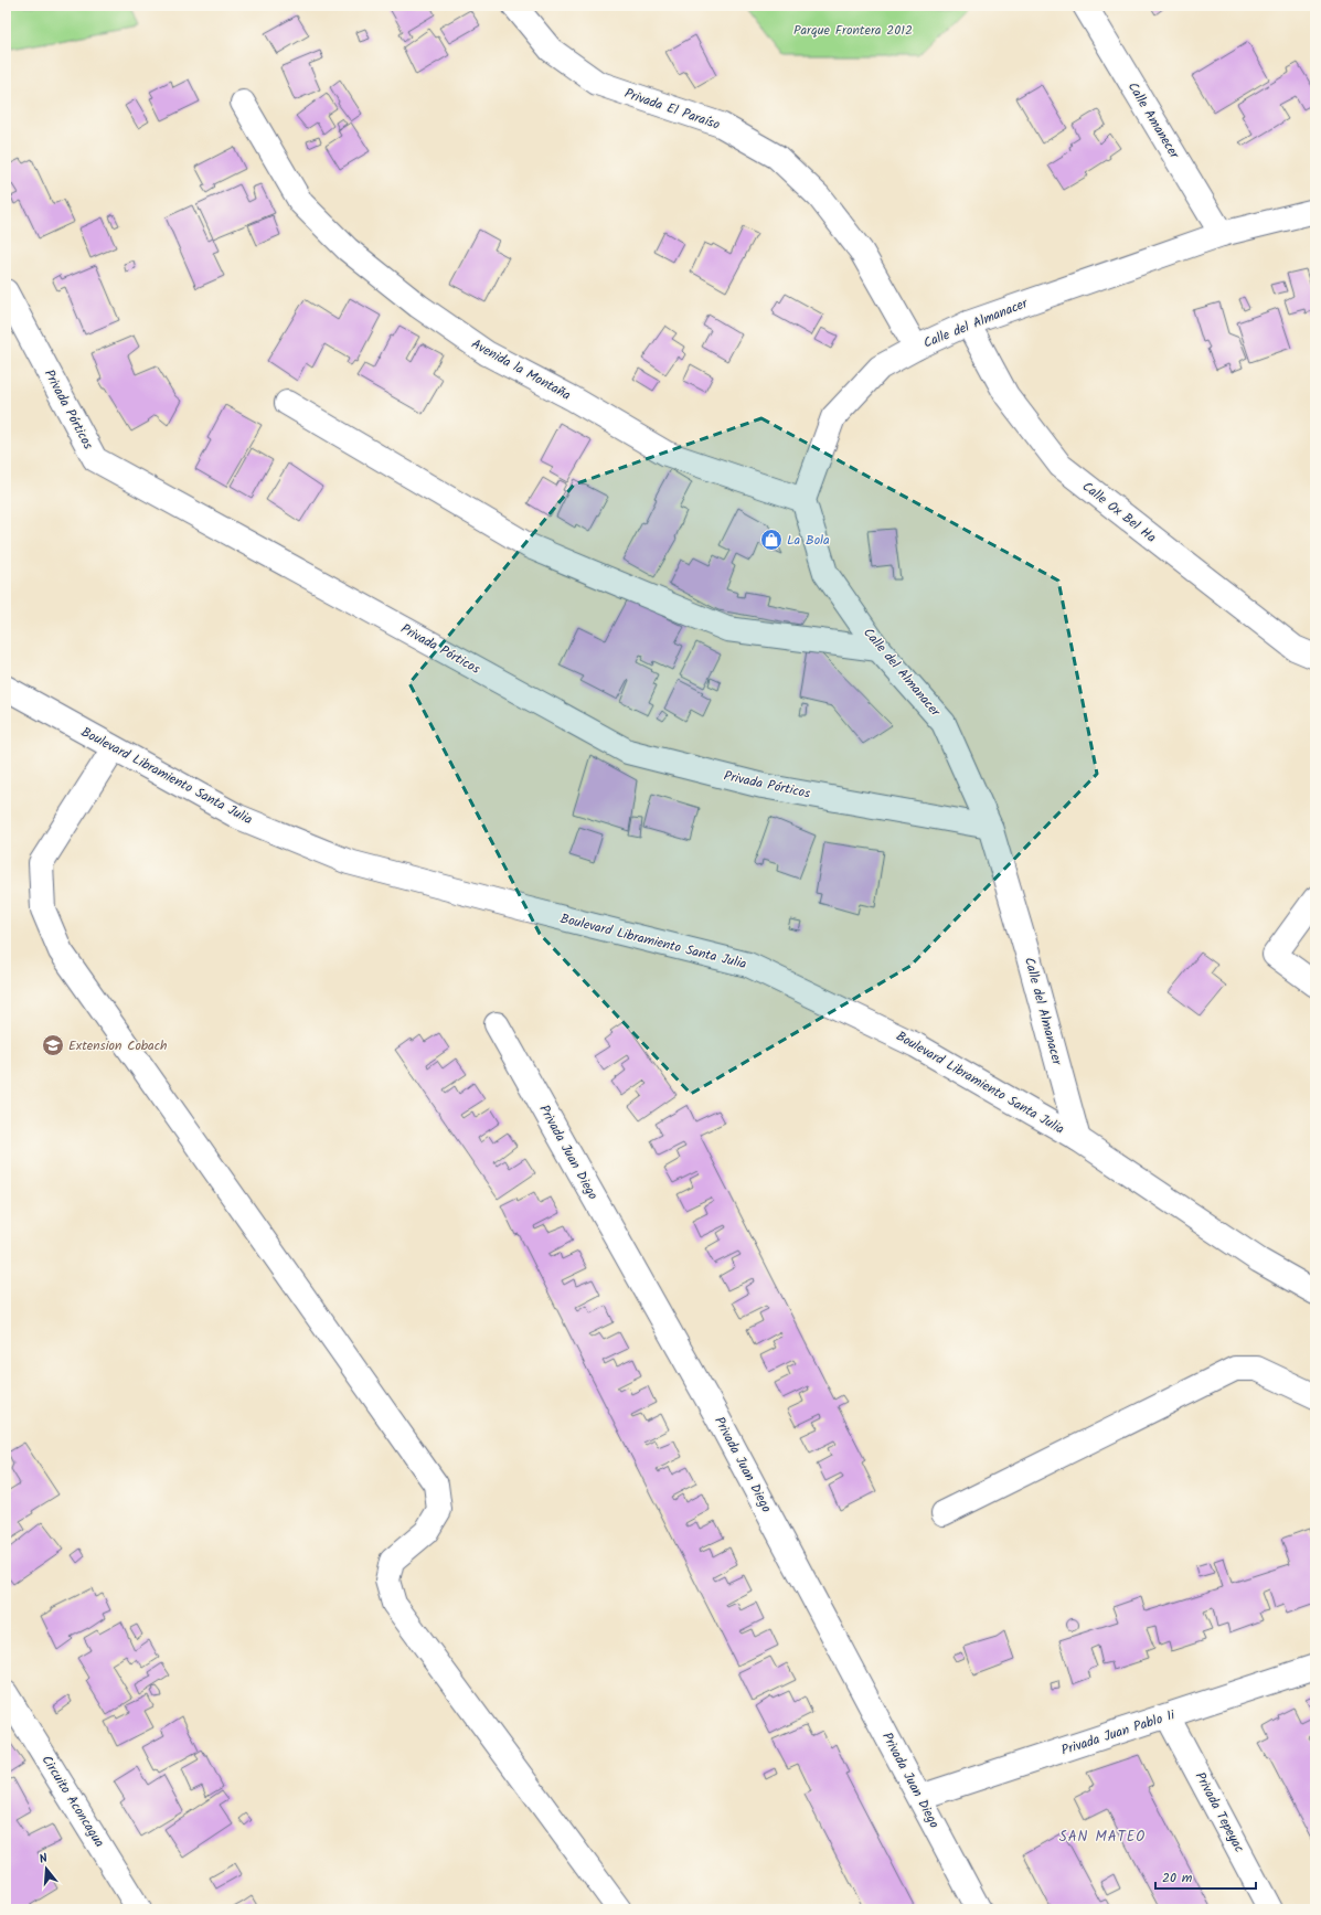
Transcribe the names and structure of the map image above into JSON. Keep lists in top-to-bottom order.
{
  "streets": {
    "street": [
      "Privada El Paraíso",
      "Calle Amanecer",
      "Calle del Almanacer",
      "Avenida la Montaña",
      "Privada Pórticos",
      "Calle Ox Bel Ha",
      "Boulevard Libramiento Santa Julia",
      "Privada Juan Diego",
      "Privada Juan Pablo Ii",
      "Circuito Aconcagua",
      "Privada Tepeyac"
    ]
  },
  "crossings": [
    ["Privada El Paraíso", "Calle del Almanacer"],
    ["Calle Amanecer", "Calle del Almanacer"],
    ["Calle del Almanacer", "Avenida la Montaña"],
    ["Calle del Almanacer", "Privada Pórticos"],
    ["Calle del Almanacer", "Calle Ox Bel Ha"],
    ["Calle del Almanacer", "Boulevard Libramiento Santa Julia"],
    ["Privada Juan Diego", "Privada Juan Pablo Ii"],
    ["Privada Juan Pablo Ii", "Privada Tepeyac"]
  ],
  "districts": ["SAN MATEO"],
  "parks": ["Parque Frontera 2012"],
  "places": {
    "shop": ["La Bola"],
    "school or university": ["Extension Cobach"]
  },
  "scale_bar": "20 m",
  "north": "top"
}
